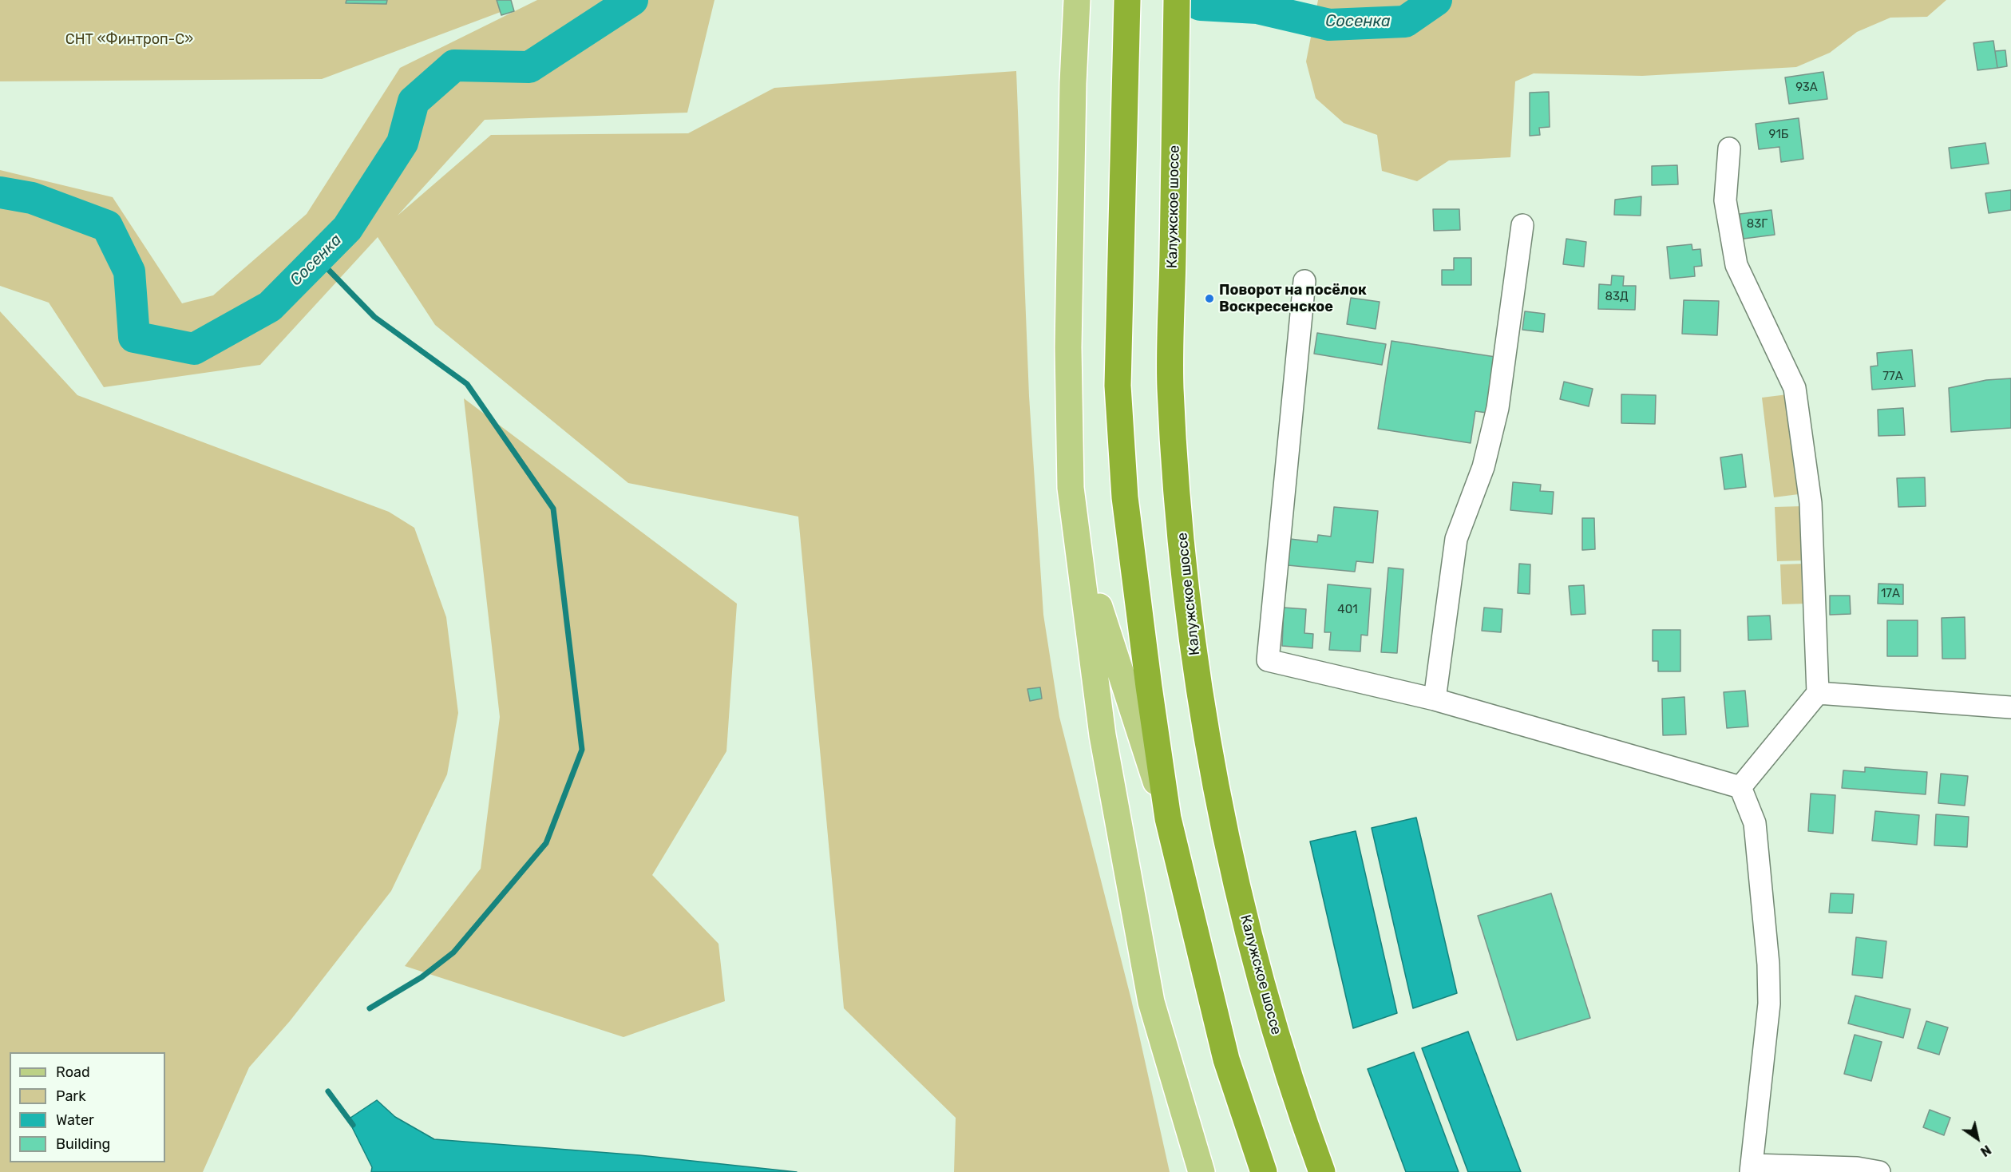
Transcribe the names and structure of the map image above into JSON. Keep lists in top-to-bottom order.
{
  "streets": {
    "highway": ["Калужское шоссе"]
  },
  "water": ["Сосенка"],
  "parks": ["СНТ «Финтроп-С»"],
  "places": ["Поворот на посёлок Воскресенское"],
  "house_numbers": [
    "93А",
    "91Б",
    "83Г",
    "83Д",
    "77А",
    "17А",
    "401"
  ],
  "legend": [
    "Road",
    "Park",
    "Water",
    "Building"
  ],
  "north": "bottom right"
}
